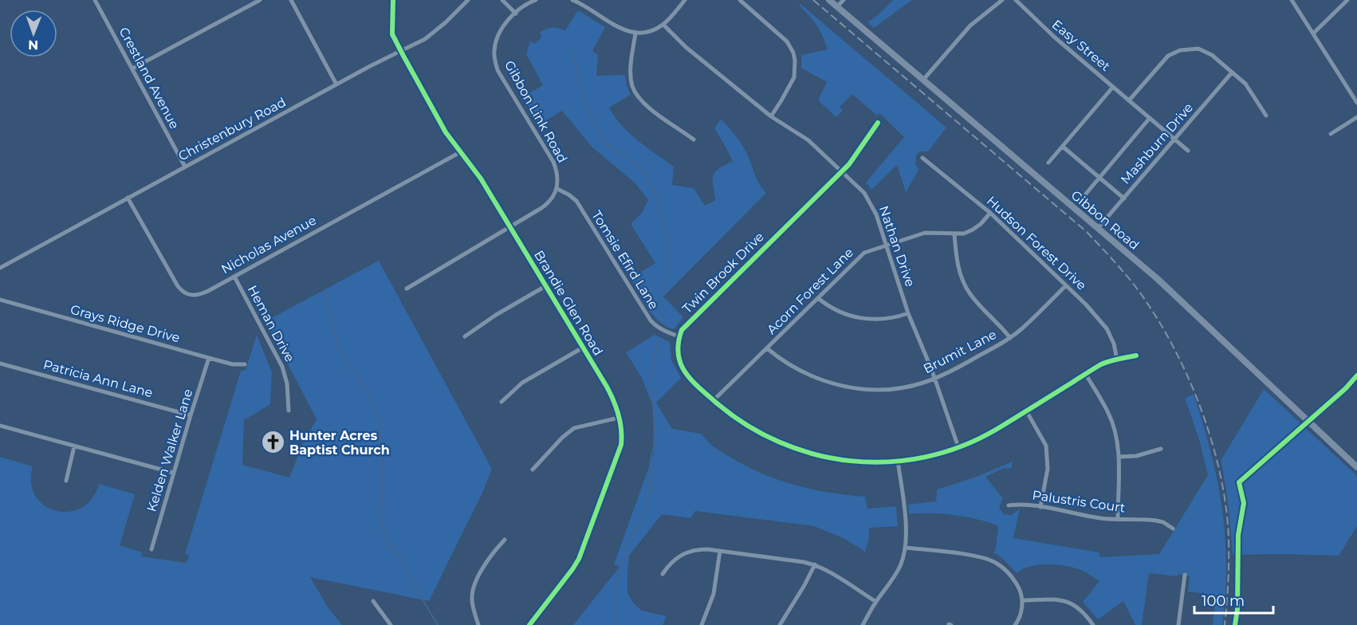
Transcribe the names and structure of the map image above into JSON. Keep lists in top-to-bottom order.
{
  "streets": {
    "main road": ["Gibbon Road"],
    "street": [
      "Easy Street",
      "Crestland Avenue",
      "Gibbon Link Road",
      "Christenbury Road",
      "Mashburn Drive",
      "Hudson Forest Drive",
      "Nicholas Avenue",
      "Nathan Drive",
      "Tomsie Efird Lane",
      "Twin Brook Drive",
      "Acorn Forest Lane",
      "Brandie Glen Road",
      "Grays Ridge Drive",
      "Heman Drive",
      "Brumit Lane",
      "Patricia Ann Lane",
      "Kelden Walker Lane",
      "Palustris Court"
    ]
  },
  "crossings": [
    ["Easy Street", "Mashburn Drive"],
    ["Crestland Avenue", "Christenbury Road"],
    ["Gibbon Link Road", "Tomsie Efird Lane"],
    ["Christenbury Road", "Nicholas Avenue"],
    ["Christenbury Road", "Brandie Glen Road"],
    ["Mashburn Drive", "Gibbon Road"],
    ["Hudson Forest Drive", "Acorn Forest Lane"],
    ["Hudson Forest Drive", "Brumit Lane"],
    ["Nicholas Avenue", "Brandie Glen Road"],
    ["Nicholas Avenue", "Heman Drive"],
    ["Nathan Drive", "Twin Brook Drive"],
    ["Nathan Drive", "Acorn Forest Lane"],
    ["Nathan Drive", "Brumit Lane"],
    ["Tomsie Efird Lane", "Twin Brook Drive"],
    ["Acorn Forest Lane", "Brumit Lane"],
    ["Grays Ridge Drive", "Kelden Walker Lane"],
    ["Patricia Ann Lane", "Kelden Walker Lane"]
  ],
  "places": {
    "church": ["Hunter Acres Baptist Church"]
  },
  "scale_bar": "100 m",
  "north": "bottom"
}
